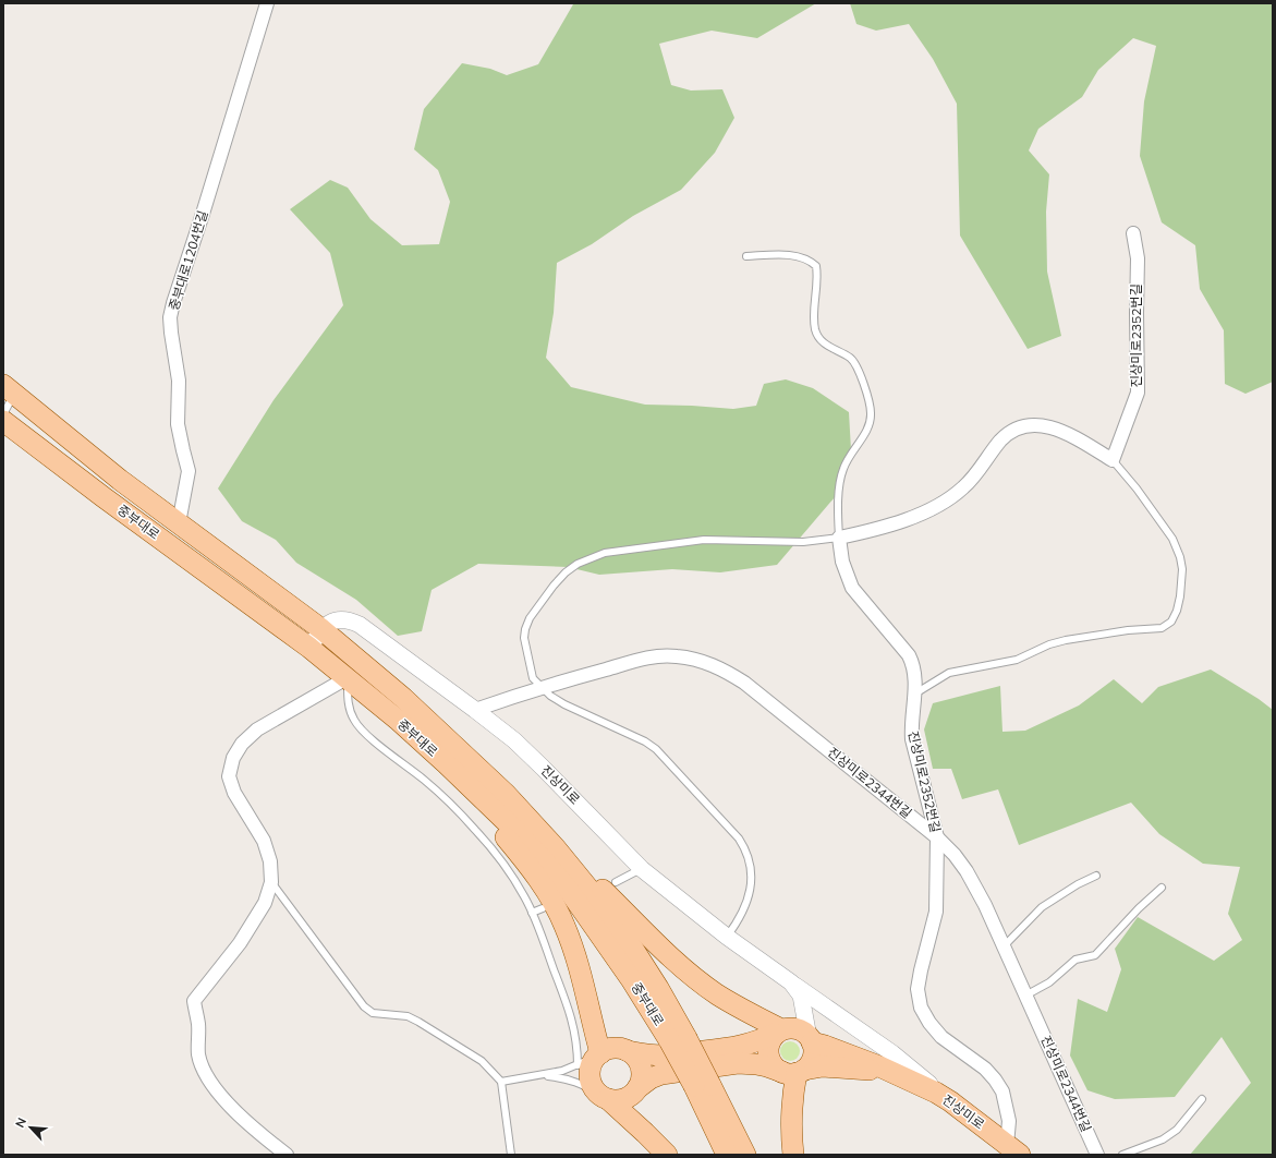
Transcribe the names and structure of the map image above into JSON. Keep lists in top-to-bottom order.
{
  "streets": {
    "main road": ["중부대로", "진상미로"],
    "street": ["중부대로1204번길", "진상미로2352번길", "진상미로2344번길"]
  },
  "crossings": [
    ["중부대로1204번길", "중부대로"],
    ["진상미로2352번길", "진상미로2344번길"],
    ["진상미로2352번길", "진상미로"],
    ["중부대로", "진상미로"],
    ["진상미로2344번길", "진상미로"]
  ],
  "north": "top left"
}
